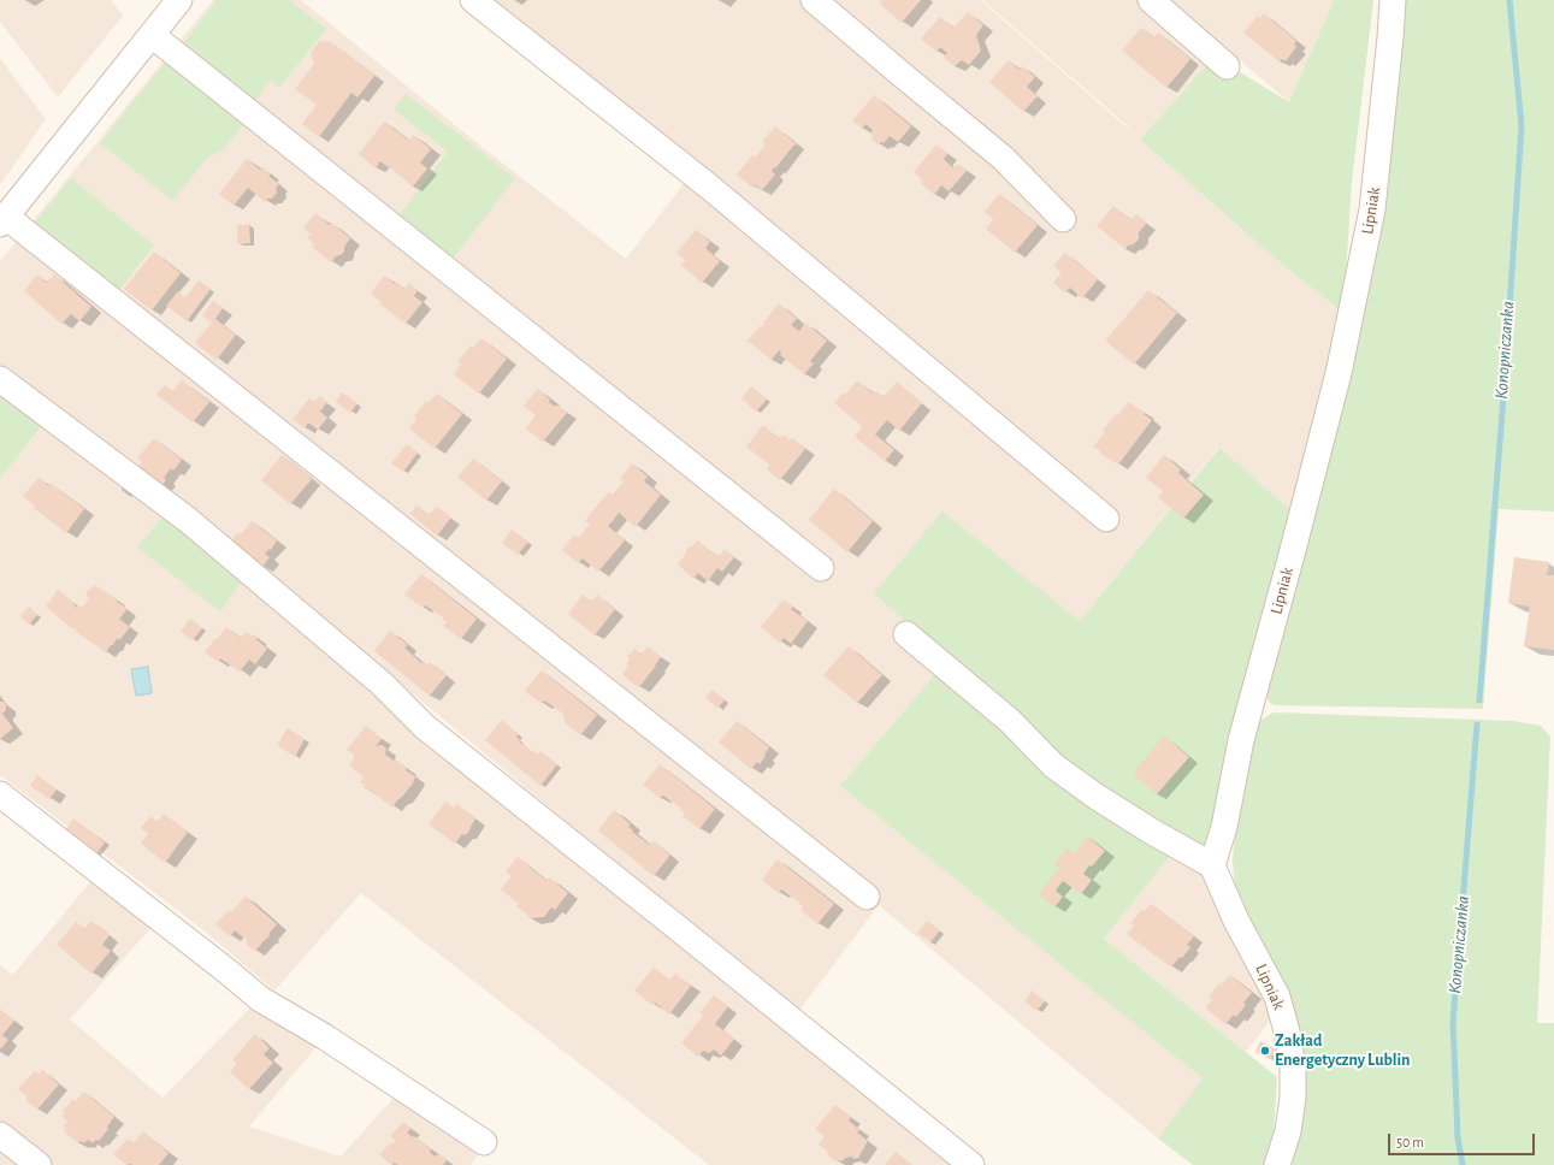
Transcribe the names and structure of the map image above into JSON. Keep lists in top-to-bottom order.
{
  "streets": {
    "street": ["Lipniak"]
  },
  "water": ["Konopniczanka"],
  "places": ["Zakład Energetyczny Lublin"],
  "scale_bar": "50 m"
}
